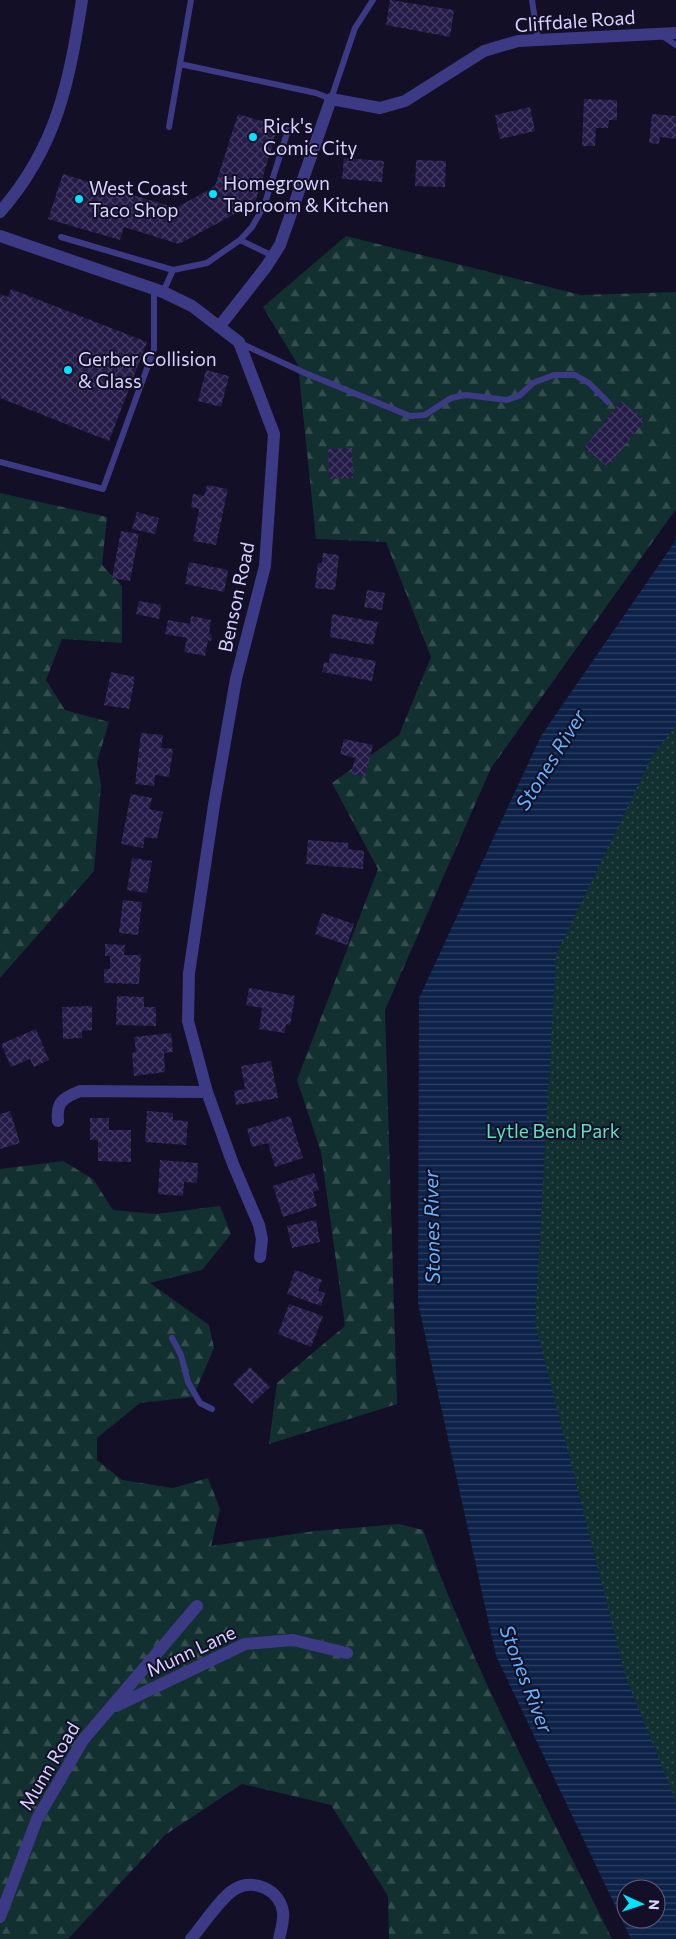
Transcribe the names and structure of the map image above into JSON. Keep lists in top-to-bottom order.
{
  "streets": {
    "street": [
      "Cliffdale Road",
      "Benson Road",
      "Munn Lane",
      "Munn Road"
    ]
  },
  "crossings": [
    ["Munn Lane", "Munn Road"]
  ],
  "water": ["Stones River"],
  "parks": ["Lytle Bend Park"],
  "places": [
    "Rick's Comic City",
    "Homegrown Taproom & Kitchen",
    "West Coast Taco Shop",
    "Gerber Collision & Glass"
  ],
  "north": "right"
}
